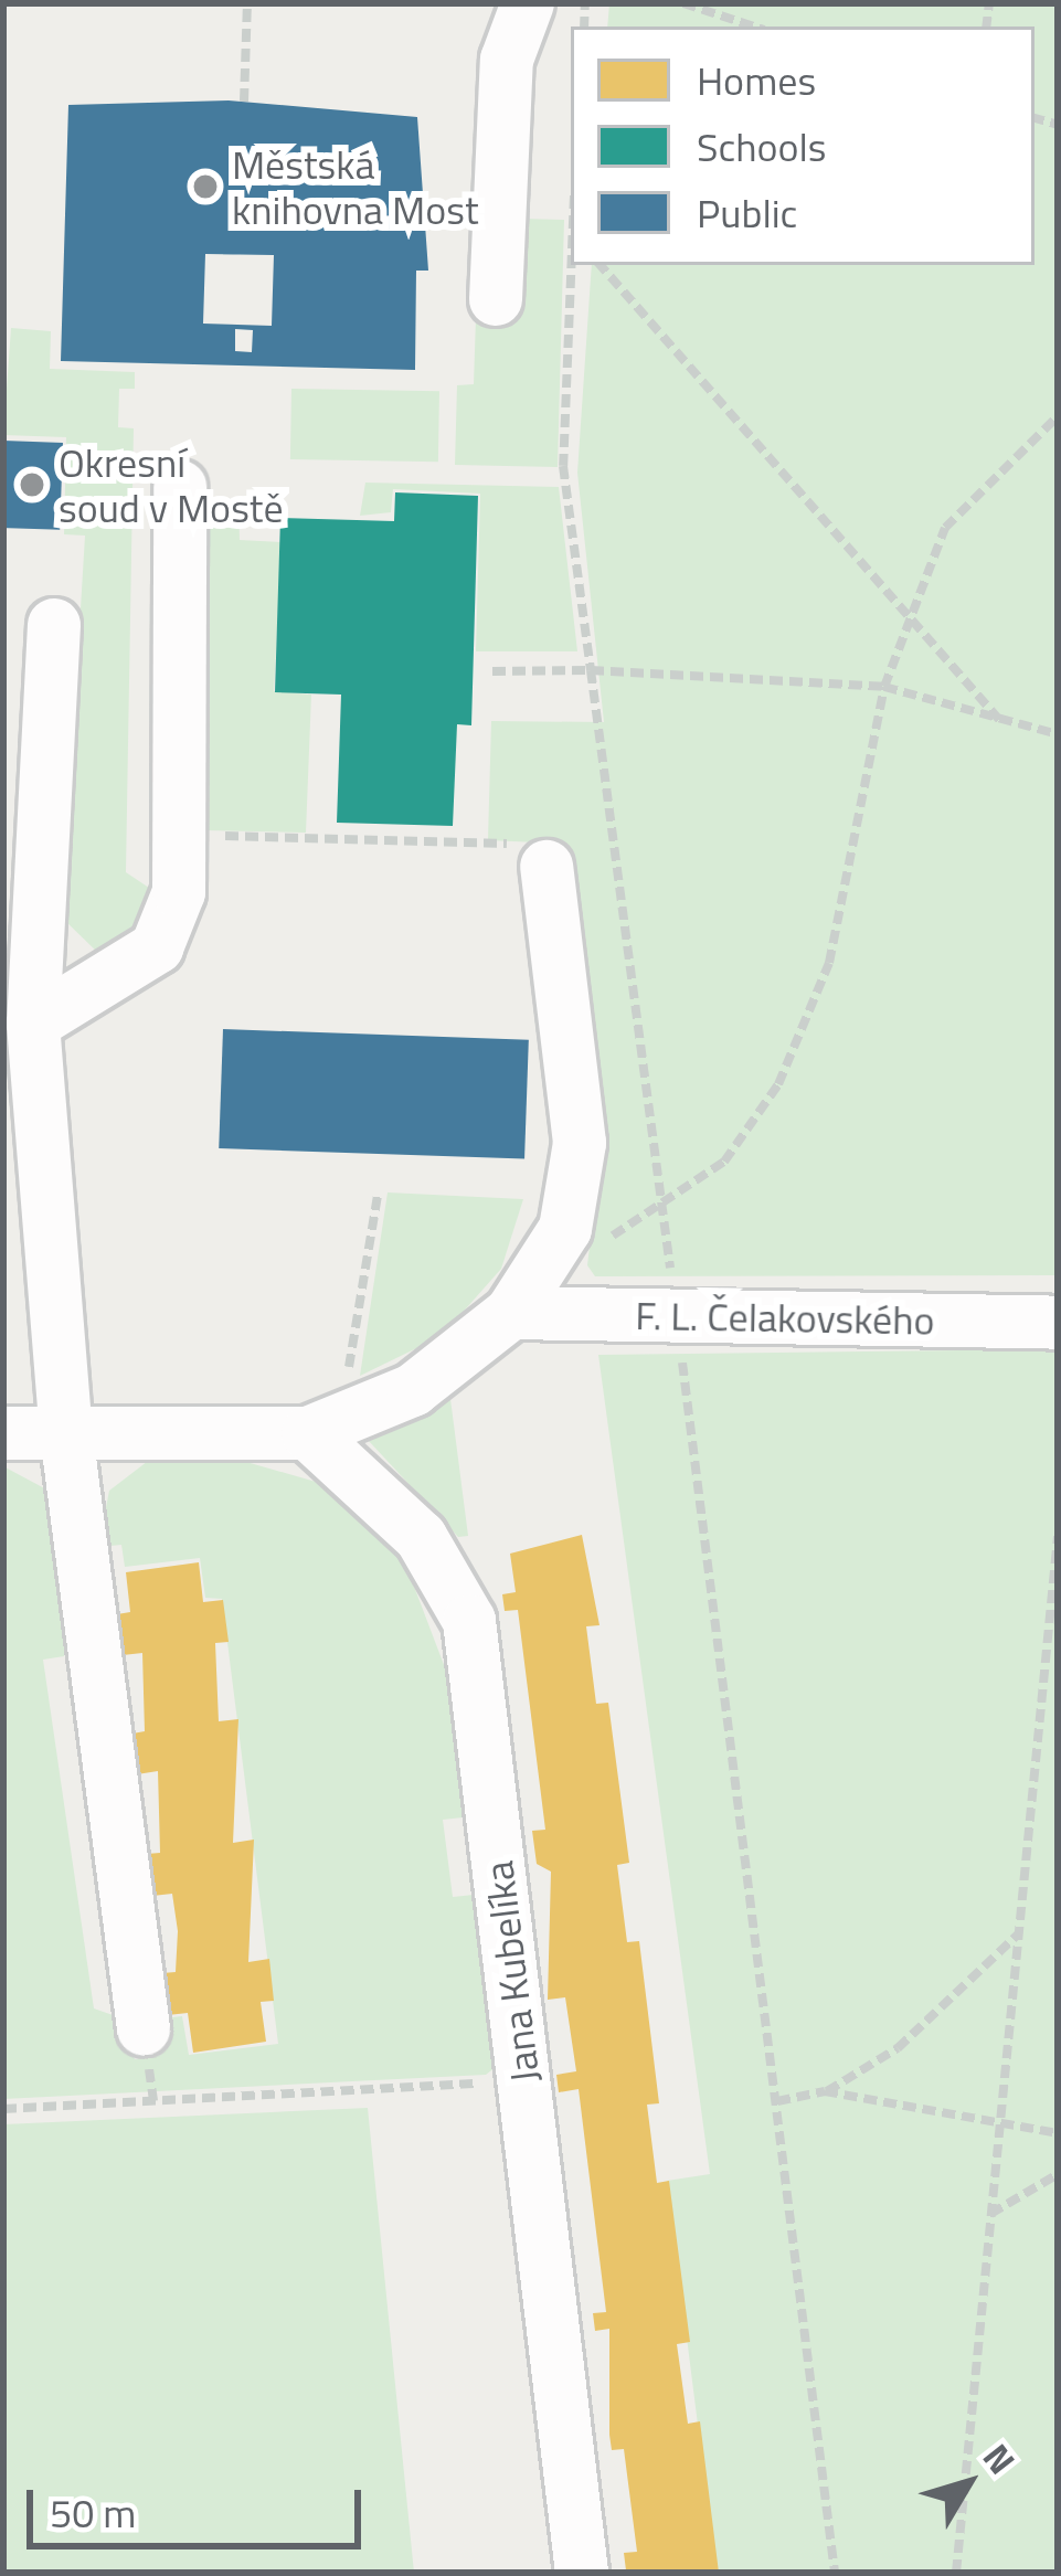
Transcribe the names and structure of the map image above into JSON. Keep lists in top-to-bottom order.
{
  "streets": {
    "street": ["F. L. Čelakovského", "Jana Kubelíka"]
  },
  "places": ["Městská knihovna Most", "Okresní soud v Mostě"],
  "legend": ["Homes", "Schools", "Public"],
  "scale_bar": "50 m",
  "north": "top right"
}
